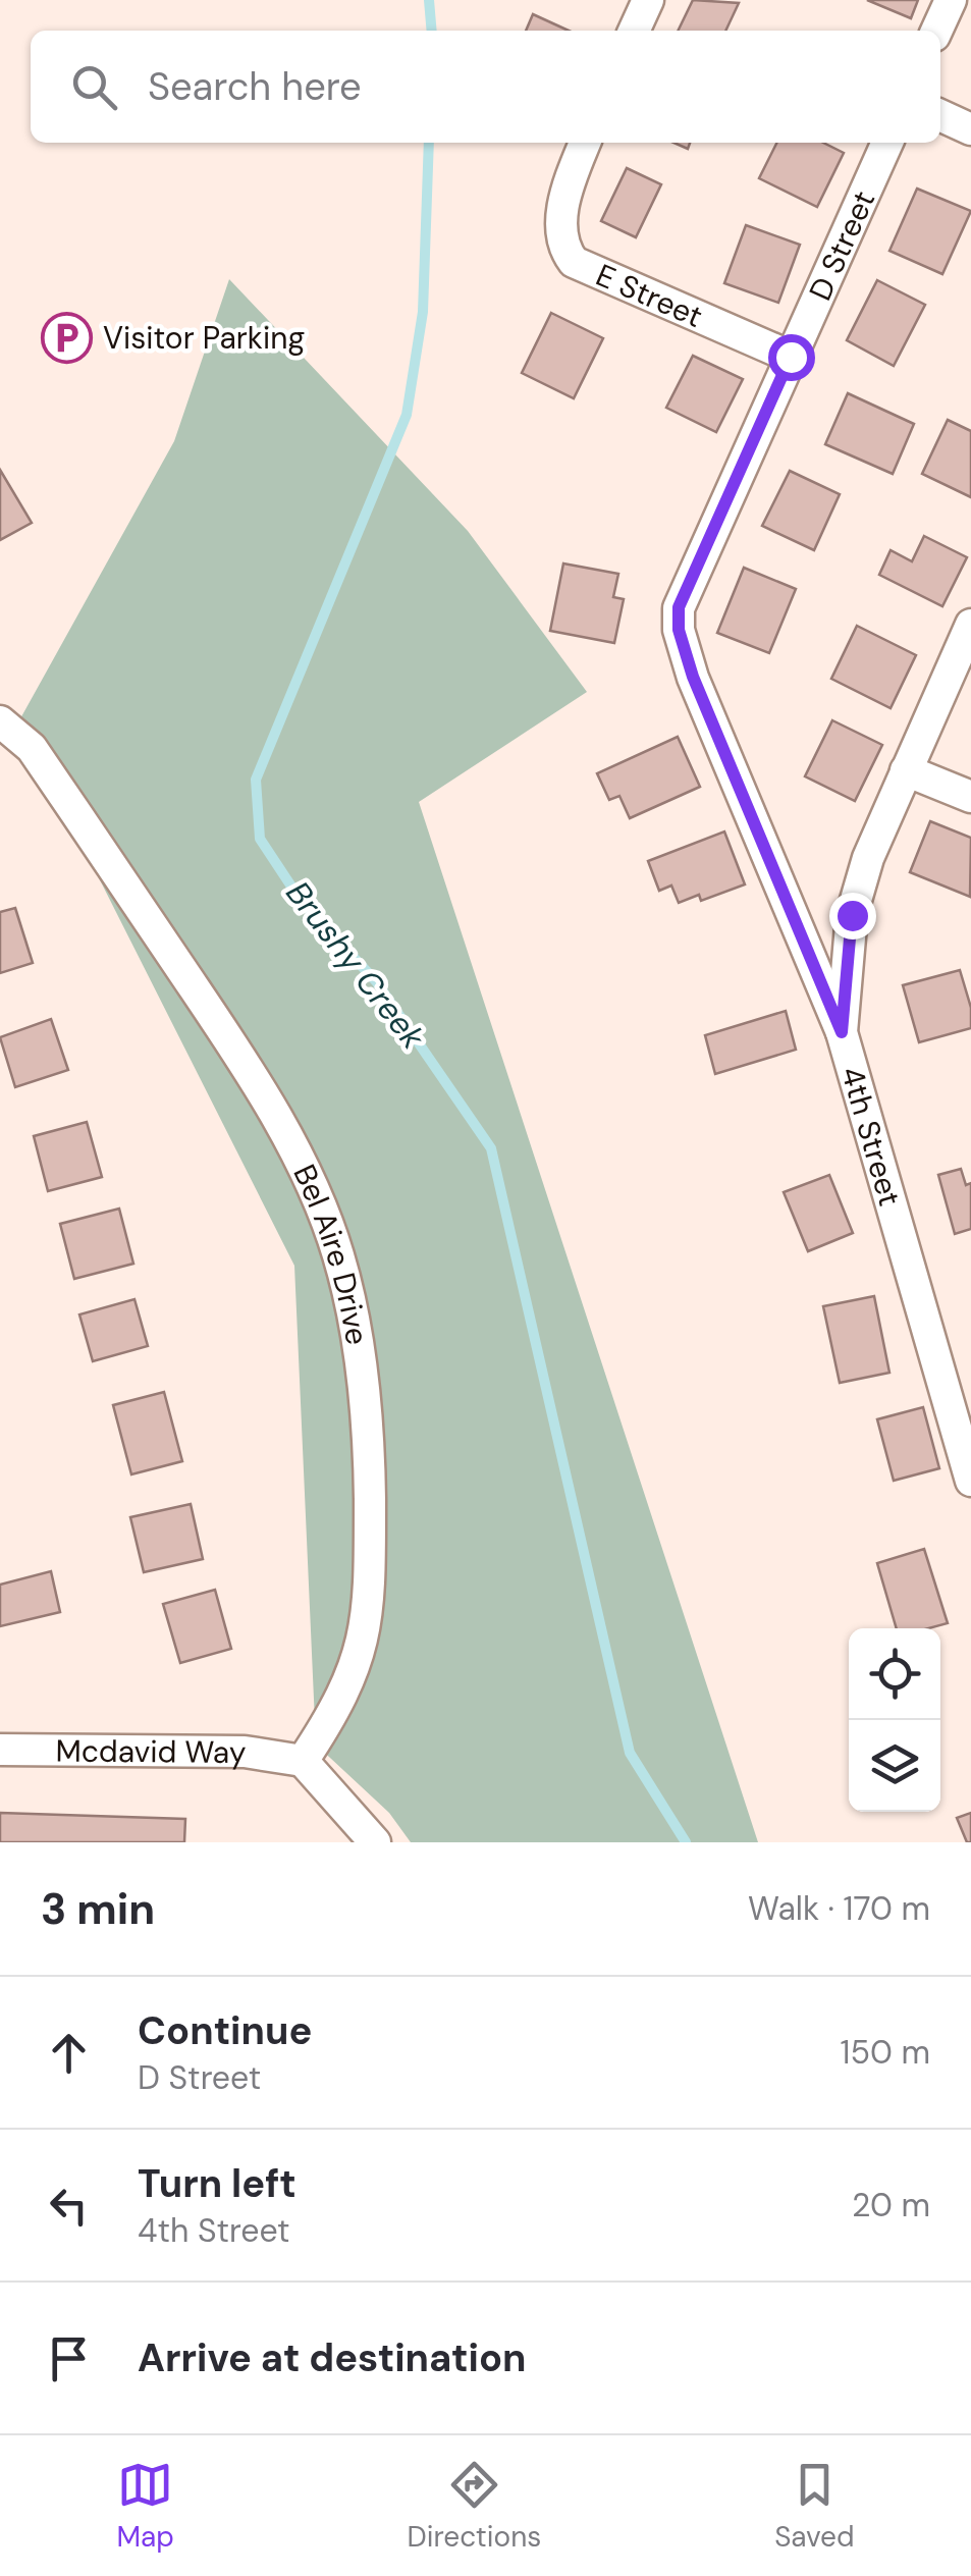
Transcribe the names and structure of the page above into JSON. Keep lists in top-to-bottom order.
{
  "streets": {
    "street": [
      "D Street",
      "E Street",
      "4th Street",
      "Bel Aire Drive",
      "Mcdavid Way"
    ]
  },
  "crossings": [
    ["D Street", "E Street"],
    ["D Street", "4th Street"],
    ["Bel Aire Drive", "Mcdavid Way"]
  ],
  "water": ["Brushy Creek"],
  "places": {
    "parking": ["Visitor Parking"]
  },
  "page": {
    "search": "Search here",
    "heading": ["3 min", "Walk · 170 m"],
    "list": [
      ["Continue", "D Street", "150 m"],
      ["Turn left", "4th Street", "20 m"],
      "Arrive at destination"
    ],
    "nav": ["Map", "Directions", "Saved"]
  }
}
